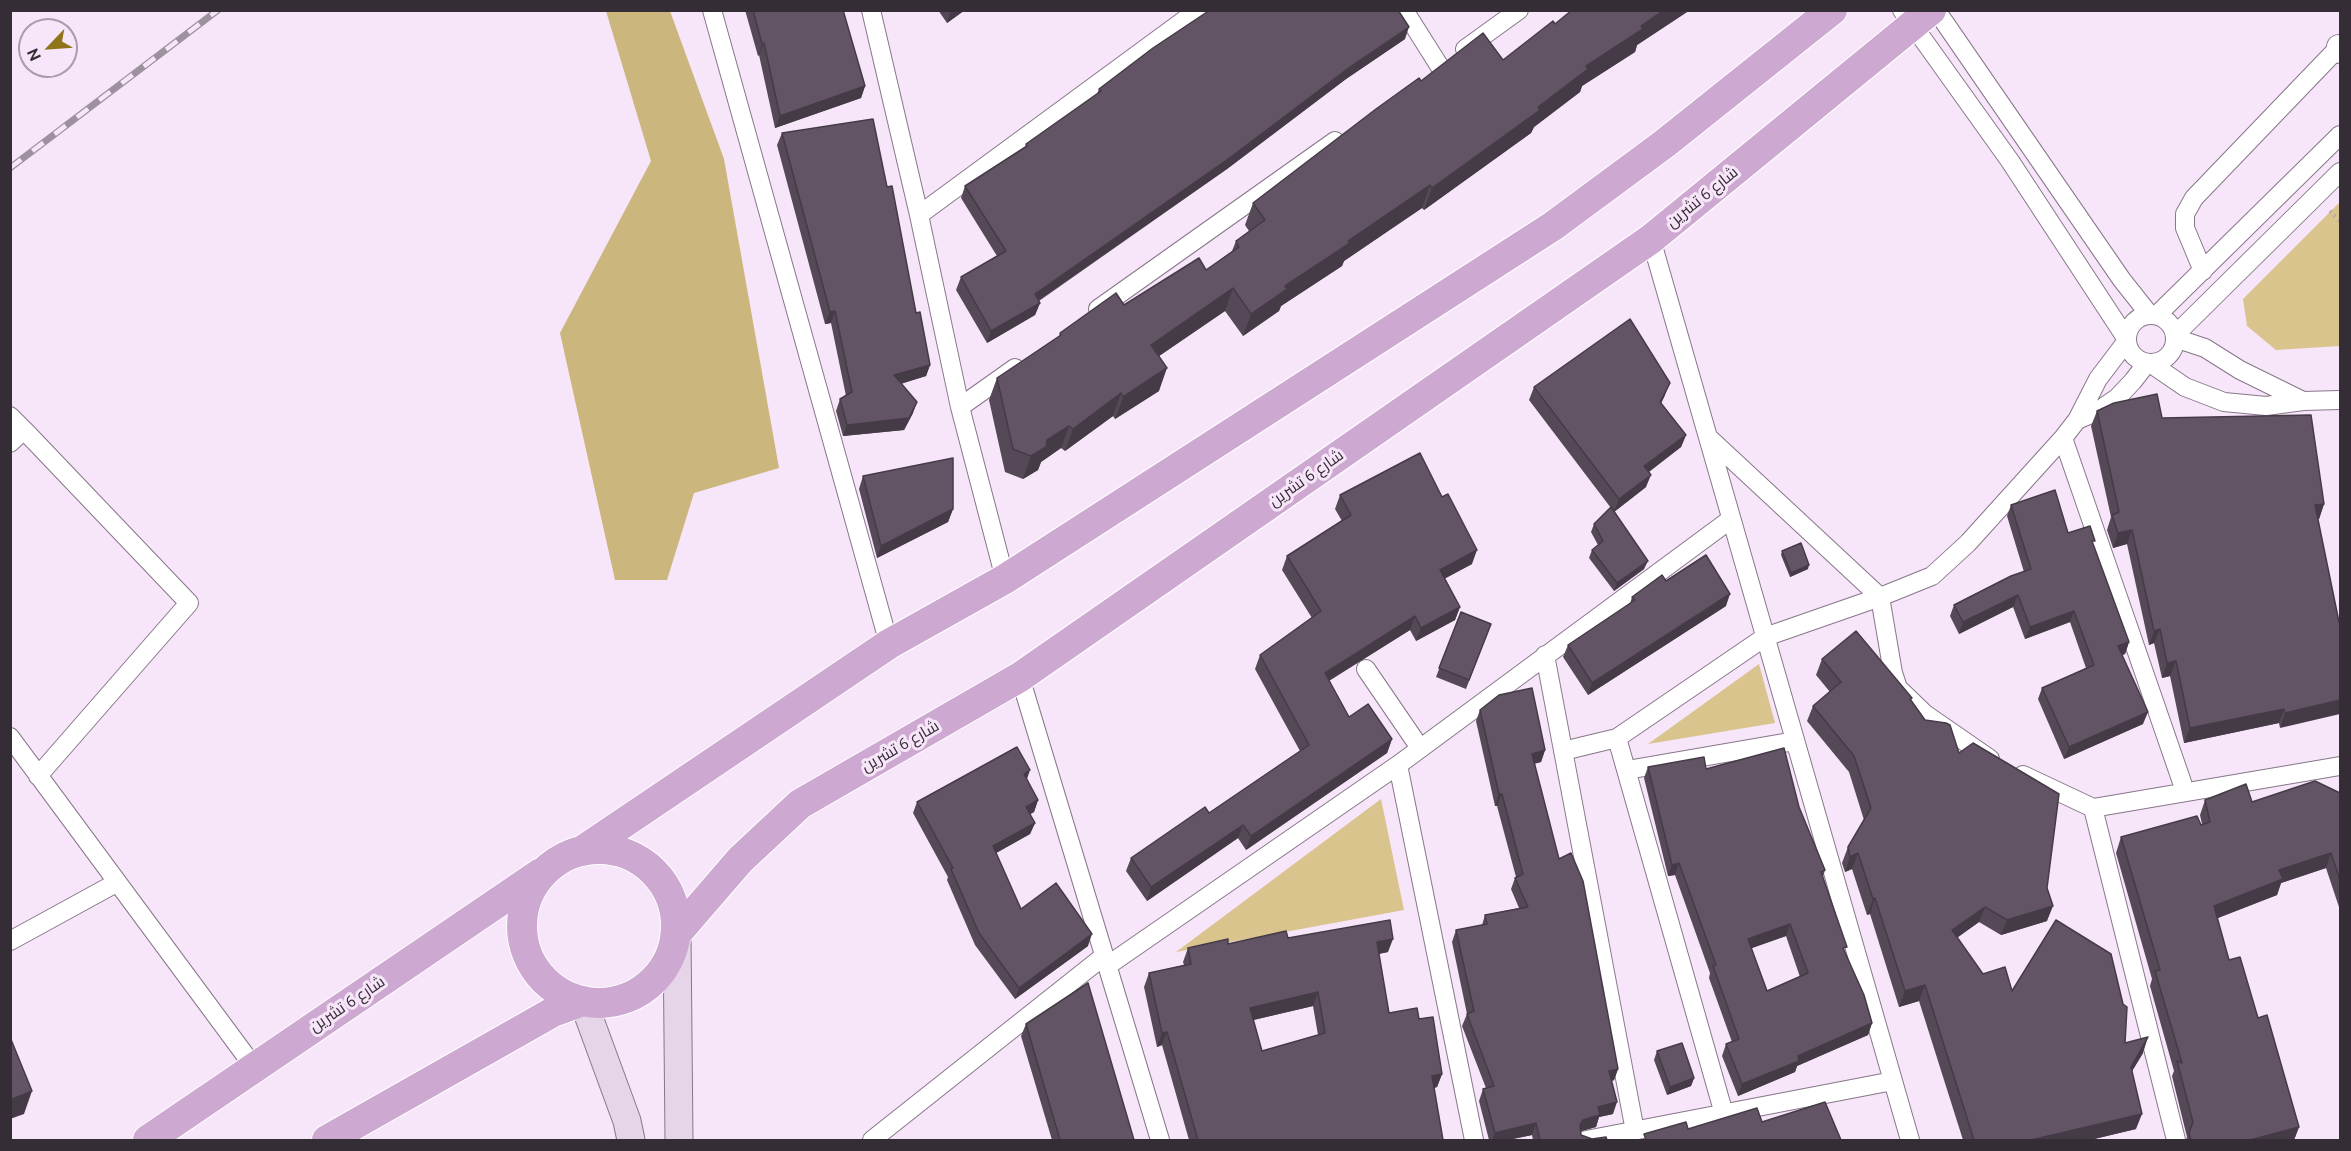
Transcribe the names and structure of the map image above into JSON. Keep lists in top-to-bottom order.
{
  "streets": {
    "main road": ["شارع 6 تشرين"]
  },
  "north": "bottom left"
}
